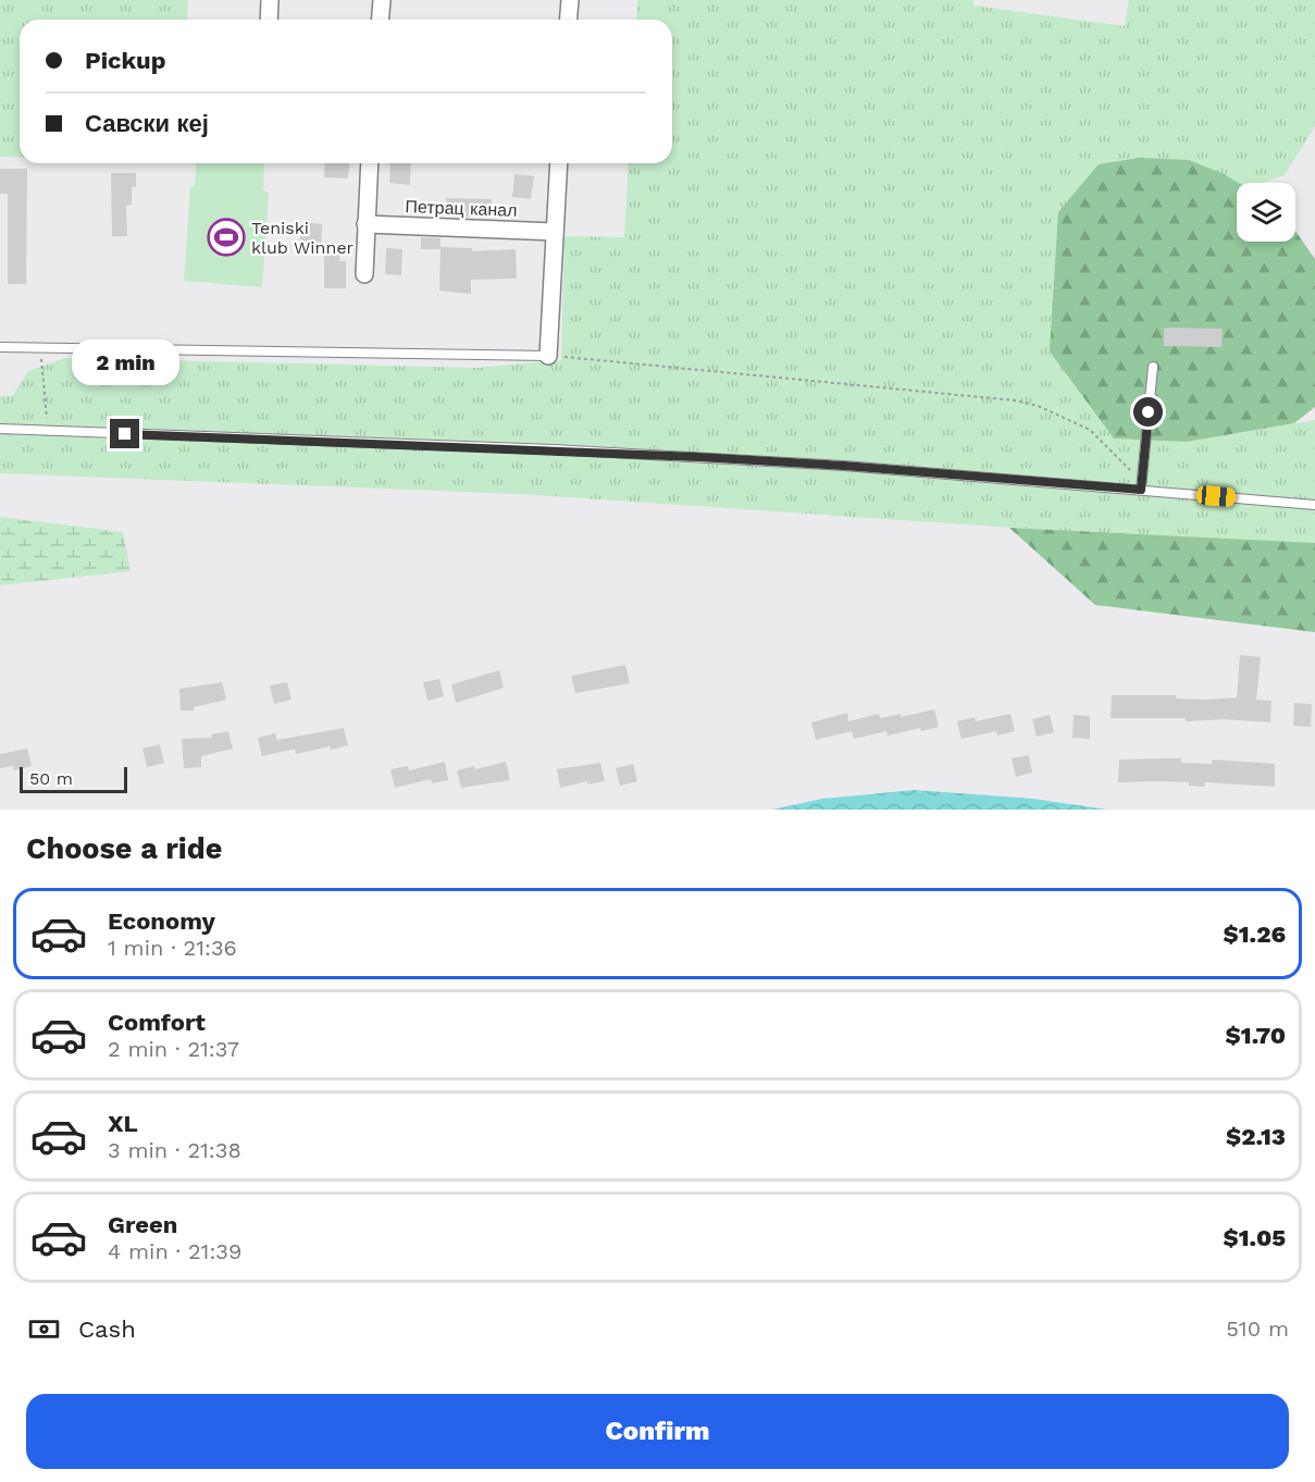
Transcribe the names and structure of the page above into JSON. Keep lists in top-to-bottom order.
{
  "streets": {
    "street": ["Петрац канал"]
  },
  "places": {
    "sports": ["Teniski klub Winner"]
  },
  "scale_bar": "50 m",
  "page": {
    "banner": ["Pickup", "Савски кеј"],
    "bubble": "2 min",
    "scale": "50 m",
    "heading": "Choose a ride",
    "list": [
      {
        "name": "Economy",
        "note": "1 min · 21:36",
        "value": "$1.26"
      },
      {
        "name": "Comfort",
        "note": "2 min · 21:37",
        "value": "$1.70"
      },
      {
        "name": "XL",
        "note": "3 min · 21:38",
        "value": "$2.13"
      },
      {
        "name": "Green",
        "note": "4 min · 21:39",
        "value": "$1.05"
      }
    ],
    "pay": ["Cash", "510 m"],
    "buttons": "Confirm"
  }
}
